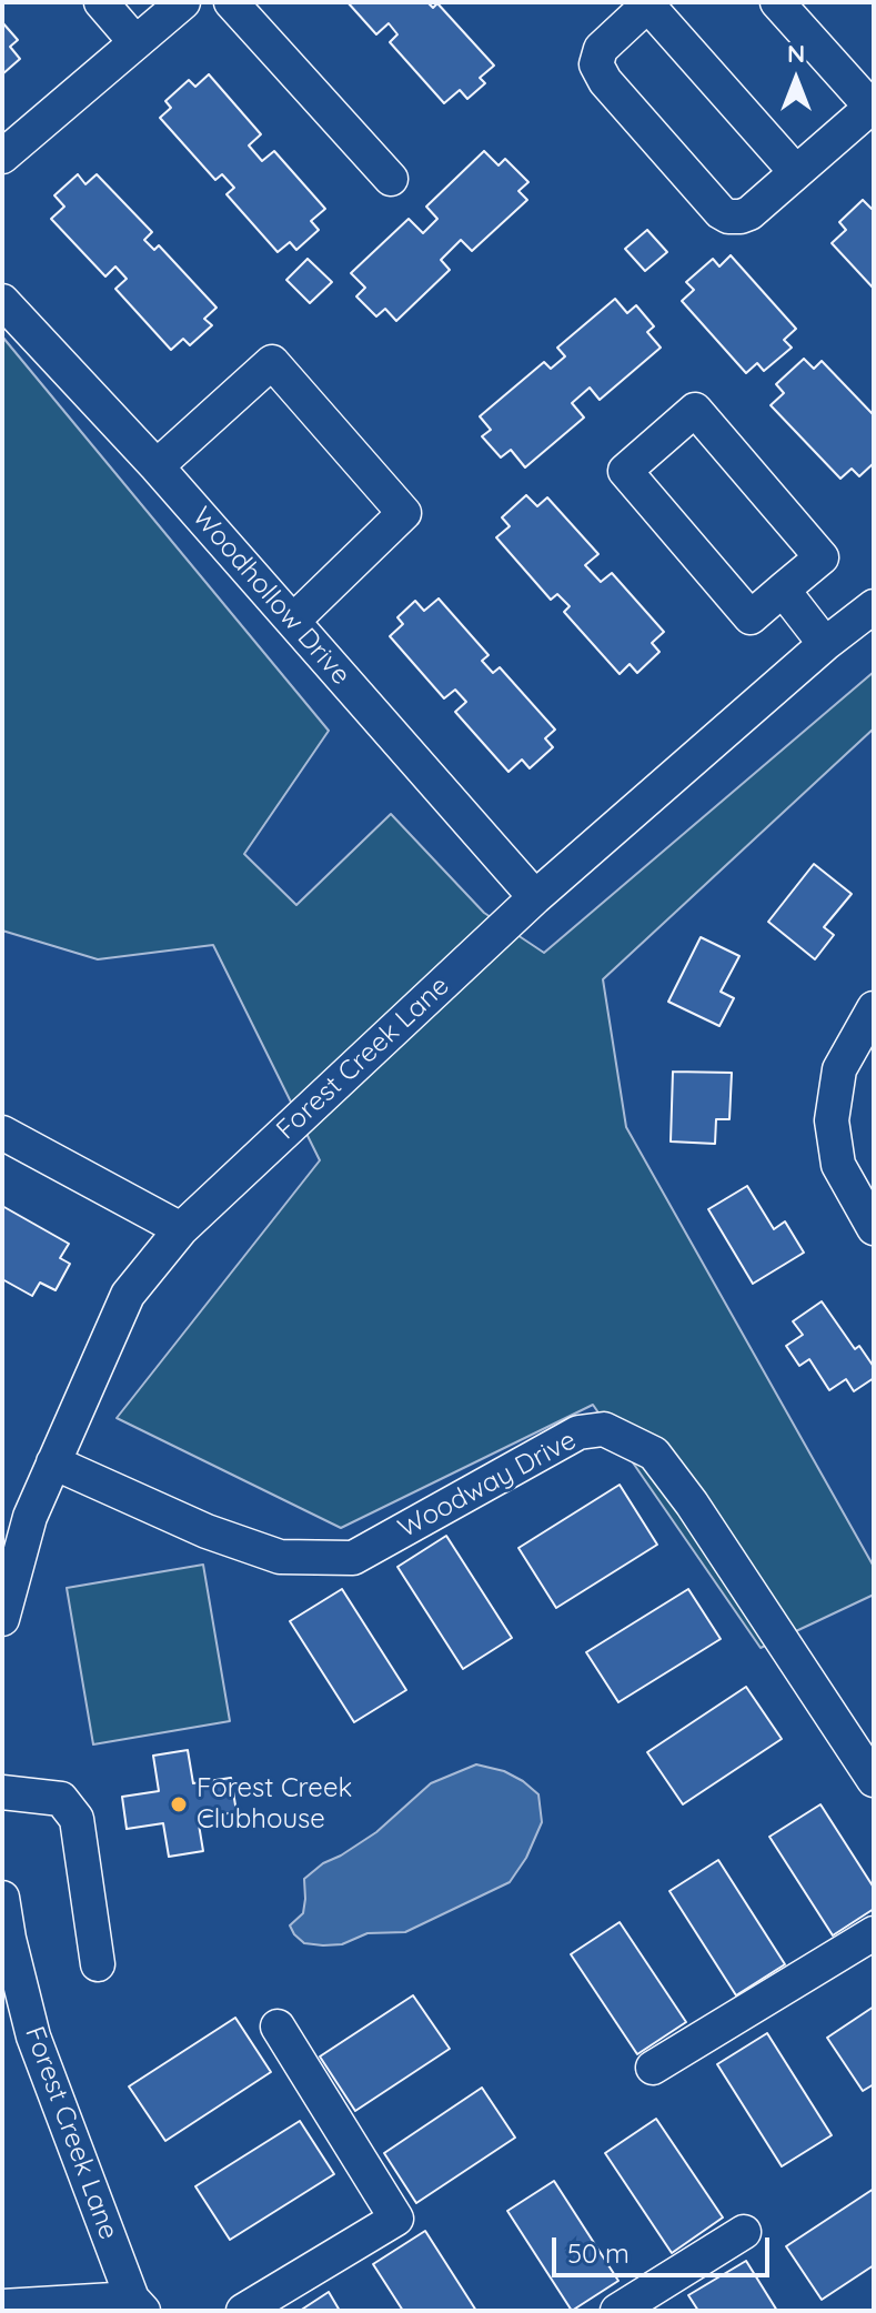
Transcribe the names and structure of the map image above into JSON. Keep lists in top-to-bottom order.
{
  "streets": {
    "street": ["Woodhollow Drive", "Forest Creek Lane", "Woodway Drive"]
  },
  "crossings": [
    ["Woodhollow Drive", "Forest Creek Lane"],
    ["Forest Creek Lane", "Woodway Drive"]
  ],
  "places": ["Forest Creek Clubhouse"],
  "scale_bar": "50 m",
  "north": "top"
}
